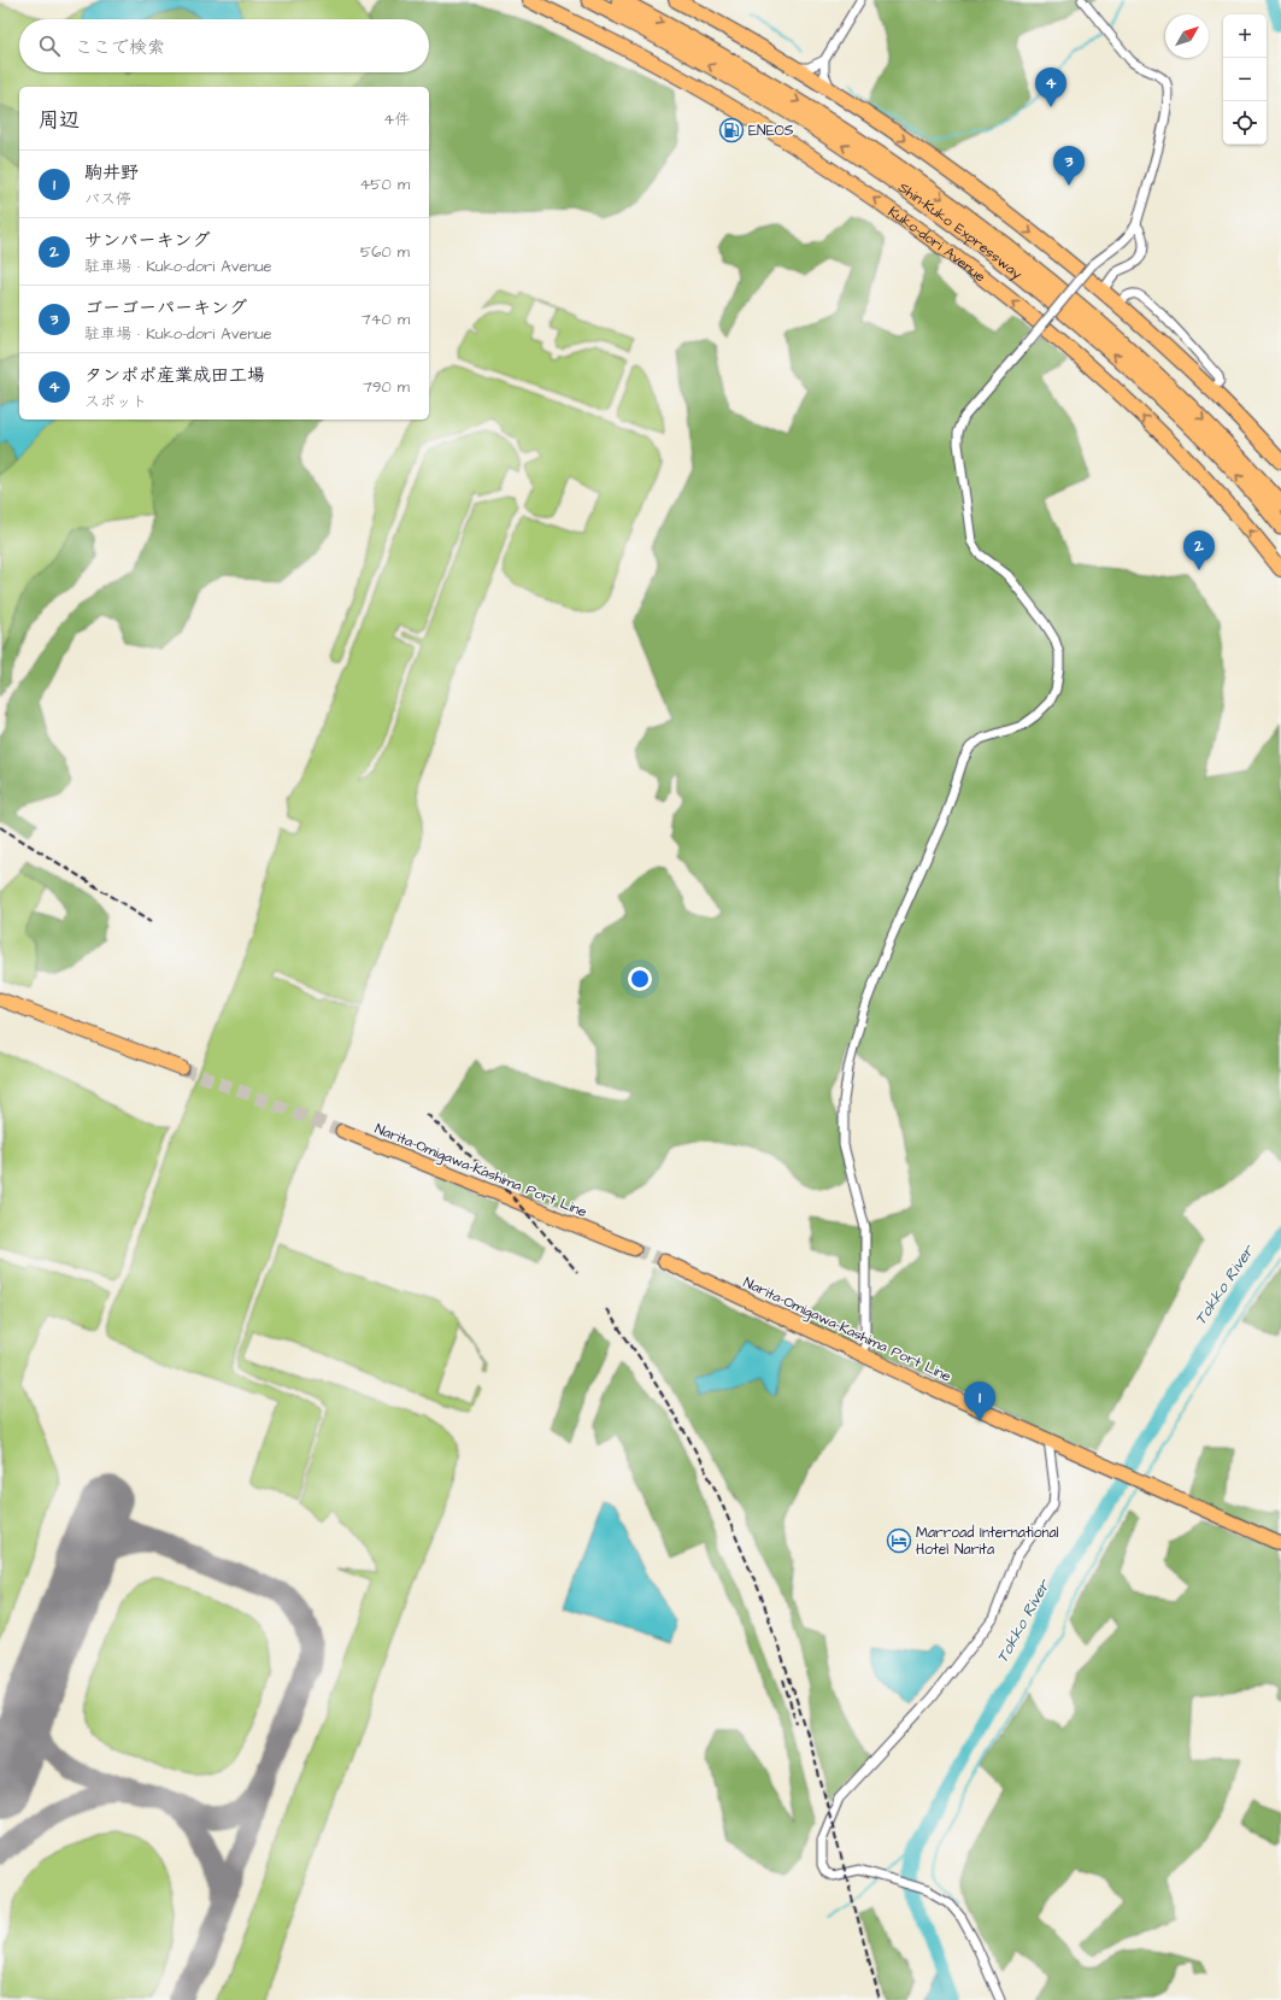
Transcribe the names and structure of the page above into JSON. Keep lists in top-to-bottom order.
{
  "streets": {
    "highway": ["Shin-Kuko Expressway", "Kuko-dori Avenue"],
    "main road": ["Narita-Omigawa-Kashima Port Line"]
  },
  "water": ["Tokko River"],
  "places": {
    "fuel station": ["ENEOS"],
    "hotel": ["Marroad International Hotel Narita"]
  },
  "north": "top right",
  "page": {
    "map_buttons": ["+", "−"],
    "search": "ここで検索",
    "pins": [
      "4",
      "3",
      "2",
      "1"
    ],
    "heading": ["周辺", "4件"],
    "list": [
      {
        "mark": "1",
        "name": "駒井野",
        "note": "バス停",
        "value": "450 m"
      },
      {
        "mark": "2",
        "name": "サンパーキング",
        "note": "駐車場 · Kuko-dori Avenue",
        "value": "560 m"
      },
      {
        "mark": "3",
        "name": "ゴーゴーパーキング",
        "note": "駐車場 · Kuko-dori Avenue",
        "value": "740 m"
      },
      {
        "mark": "4",
        "name": "タンポポ産業成田工場",
        "note": "スポット",
        "value": "790 m"
      }
    ]
  }
}
